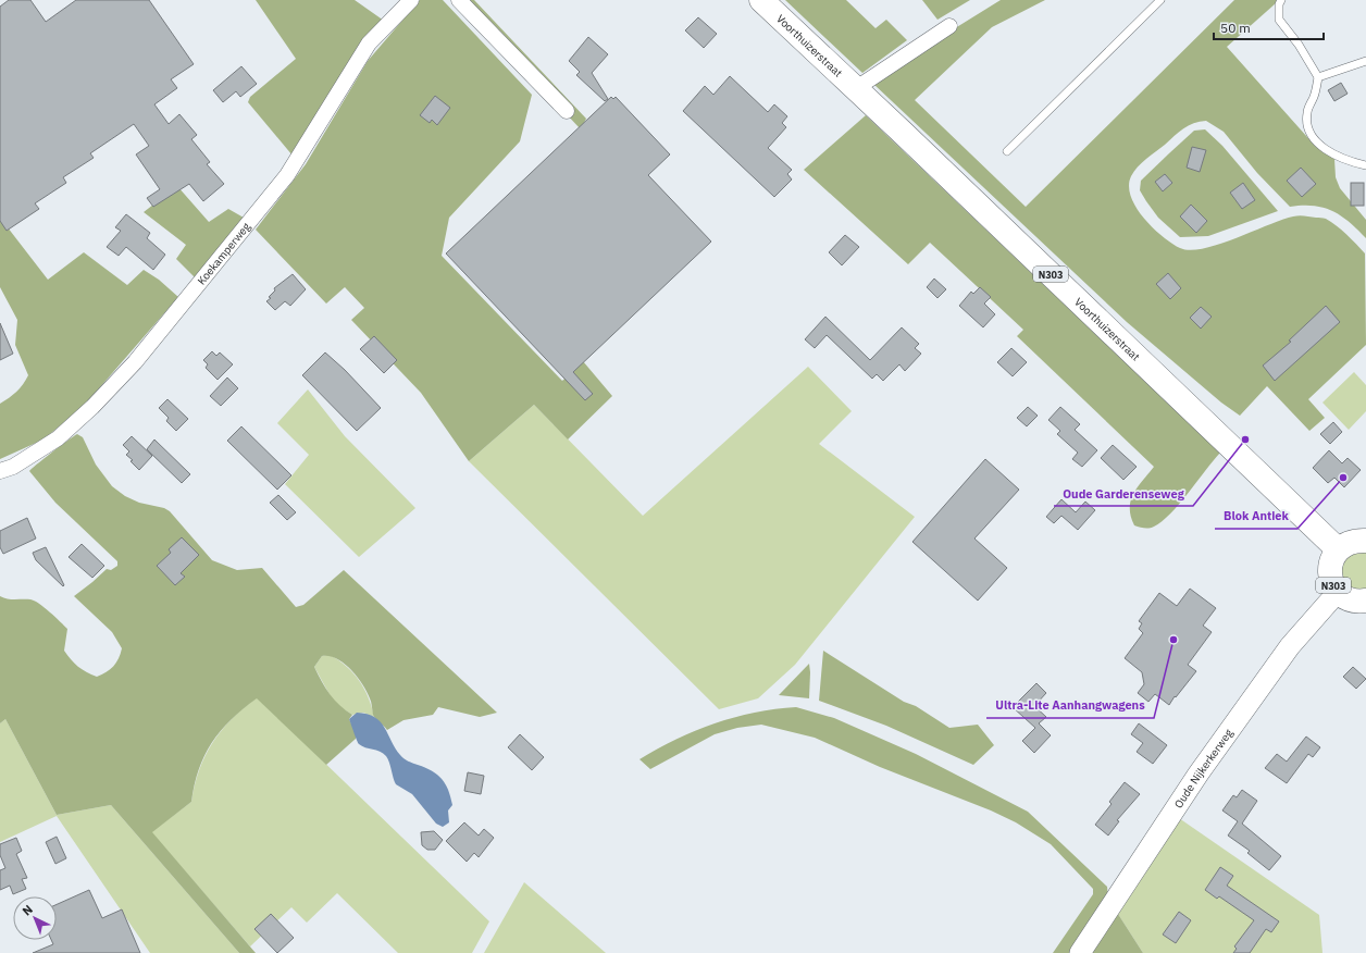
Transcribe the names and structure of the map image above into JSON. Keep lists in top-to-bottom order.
{
  "streets": {
    "main road": ["Voorthuizerstraat", "N303"],
    "street": ["Koekamperweg", "Oude Nijkerkerweg"]
  },
  "crossings": [
    ["Voorthuizerstraat", "N303"],
    ["N303", "Oude Nijkerkerweg"]
  ],
  "places": ["Oude Garderenseweg", "Blok Antiek", "Ultra-Lite Aanhangwagens"],
  "scale_bar": "50 m",
  "north": "top left"
}
